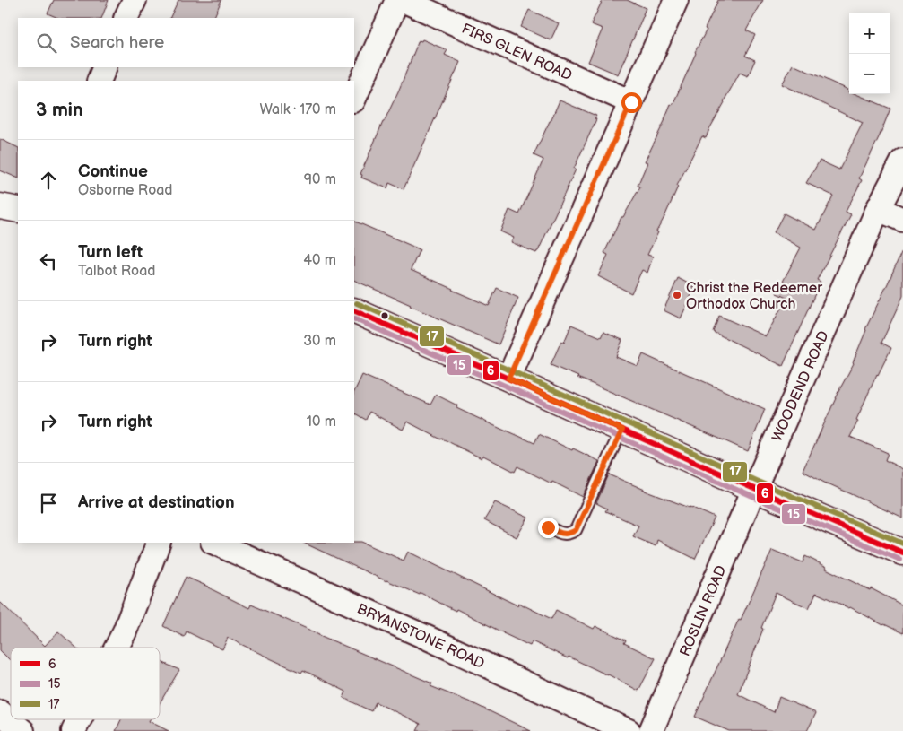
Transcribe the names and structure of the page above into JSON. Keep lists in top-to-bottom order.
{
  "streets": {
    "street": [
      "FIRS GLEN ROAD",
      "WOODEND ROAD",
      "ROSLIN ROAD",
      "BRYANSTONE ROAD"
    ]
  },
  "crossings": [
    ["WOODEND ROAD", "ROSLIN ROAD"]
  ],
  "places": ["Christ the Redeemer Orthodox Church"],
  "lines": ["transit line 17", "transit line 6", "transit line 15"],
  "legend": ["6", "15", "17"],
  "page": {
    "map_buttons": ["+", "−"],
    "search": "Search here",
    "heading": ["3 min", "Walk · 170 m"],
    "list": [
      ["Continue", "Osborne Road", "90 m"],
      ["Turn left", "Talbot Road", "40 m"],
      ["Turn right", "30 m"],
      ["Turn right", "10 m"],
      "Arrive at destination"
    ]
  }
}
